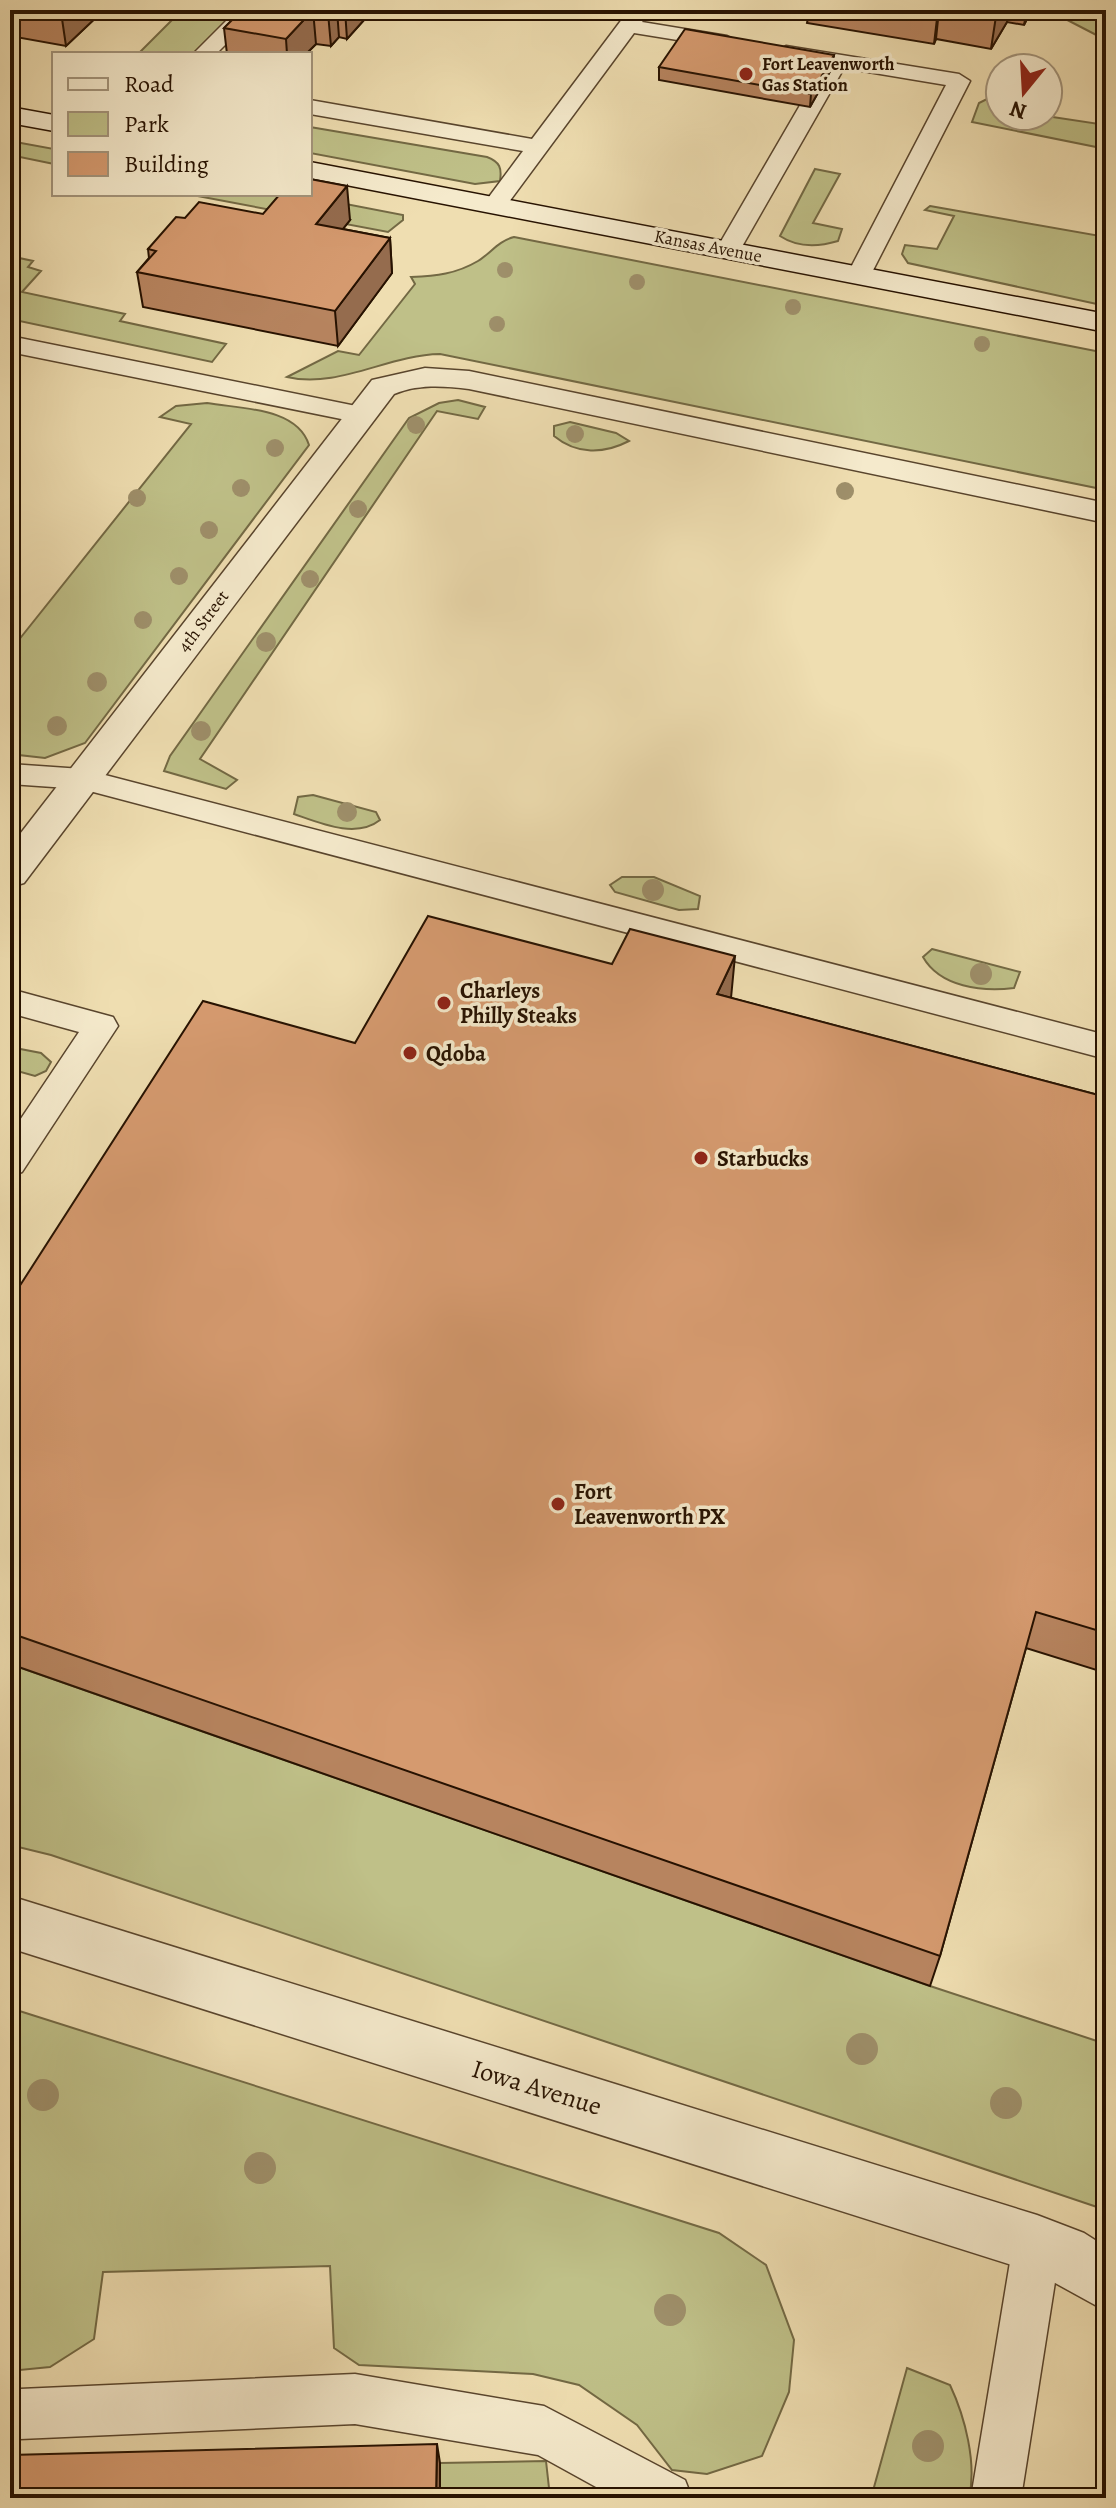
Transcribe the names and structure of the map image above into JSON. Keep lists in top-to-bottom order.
{
  "streets": {
    "street": ["Kansas Avenue", "4th Street", "Iowa Avenue"]
  },
  "places": [
    "Fort Leavenworth Gas Station",
    "Charleys Philly Steaks",
    "Qdoba",
    "Starbucks",
    "Fort Leavenworth PX"
  ],
  "legend": ["Road", "Park", "Building"],
  "north": "bottom"
}
